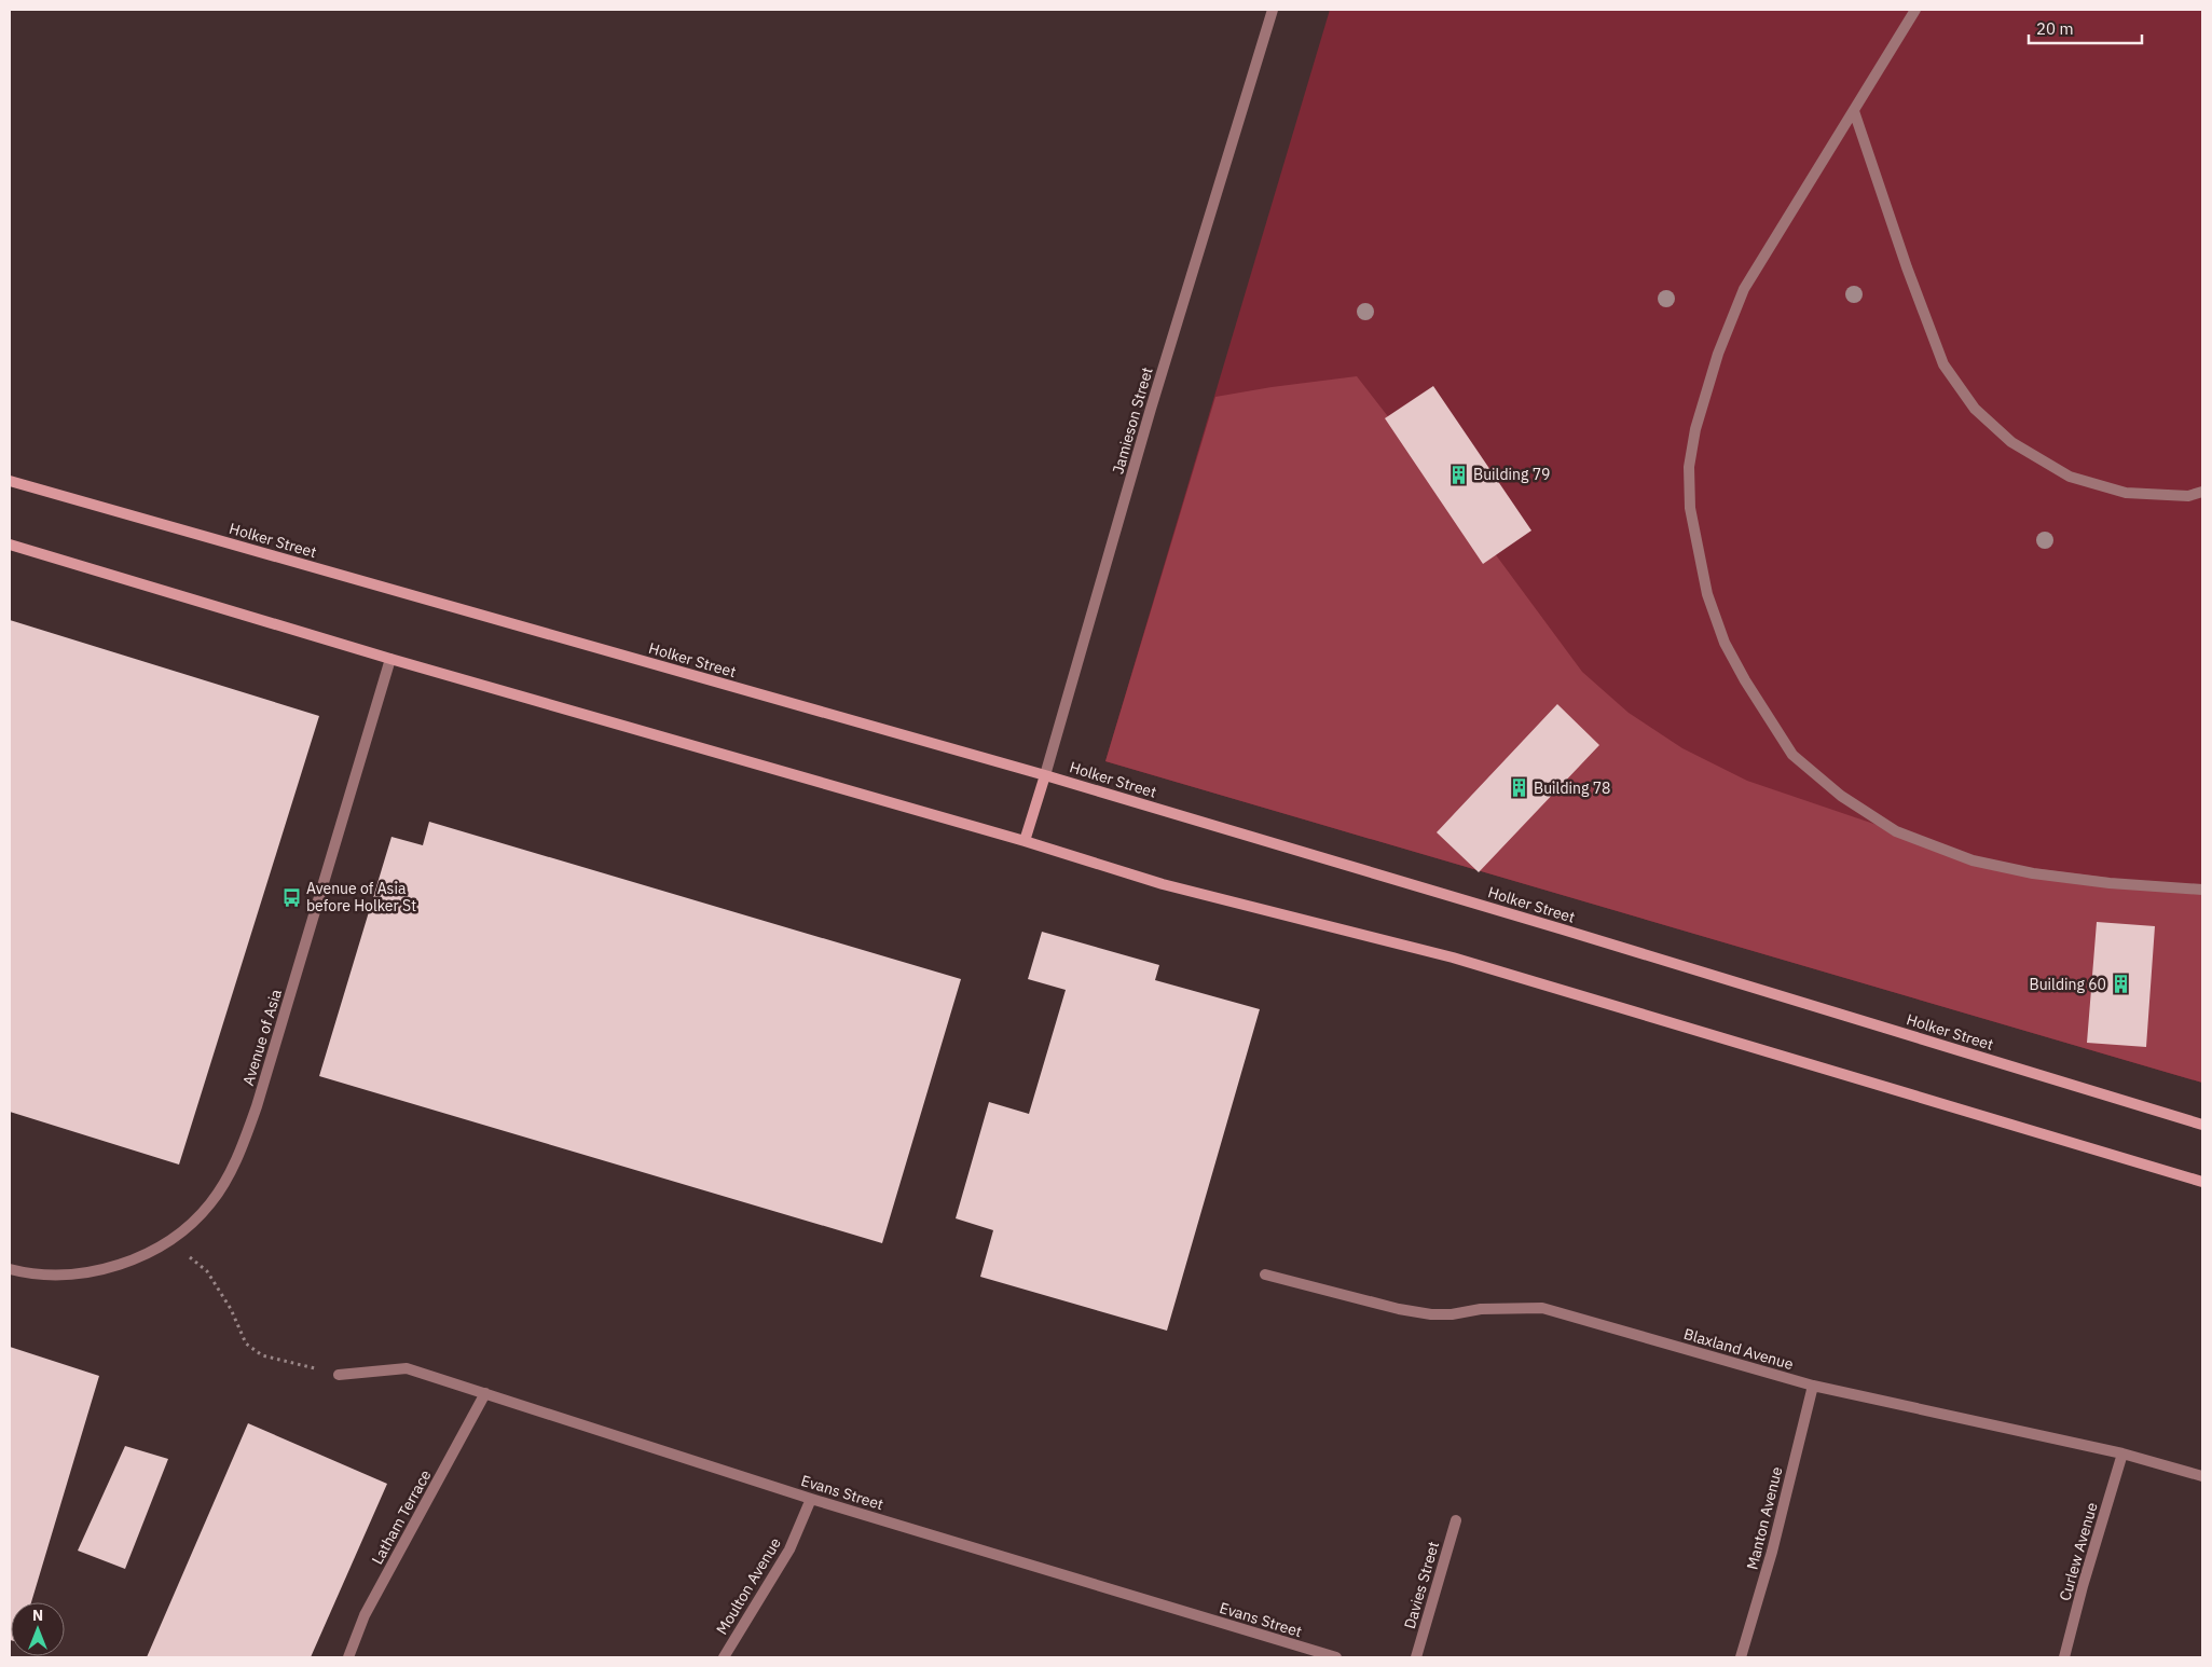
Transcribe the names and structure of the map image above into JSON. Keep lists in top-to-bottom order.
{
  "streets": {
    "main road": ["Jamieson Street", "Holker Street"],
    "street": [
      "Avenue of Asia",
      "Blaxland Avenue",
      "Evans Street",
      "Latham Terrace",
      "Manton Avenue",
      "Curlew Avenue",
      "Davies Street",
      "Moulton Avenue"
    ]
  },
  "crossings": [
    ["Jamieson Street", "Holker Street"],
    ["Blaxland Avenue", "Manton Avenue"],
    ["Blaxland Avenue", "Curlew Avenue"],
    ["Evans Street", "Latham Terrace"],
    ["Evans Street", "Moulton Avenue"]
  ],
  "places": {
    "building": ["Building 79", "Building 78", "Building 60"],
    "bus stop": ["Avenue of Asia before Holker St"]
  },
  "scale_bar": "20 m",
  "north": "top"
}
